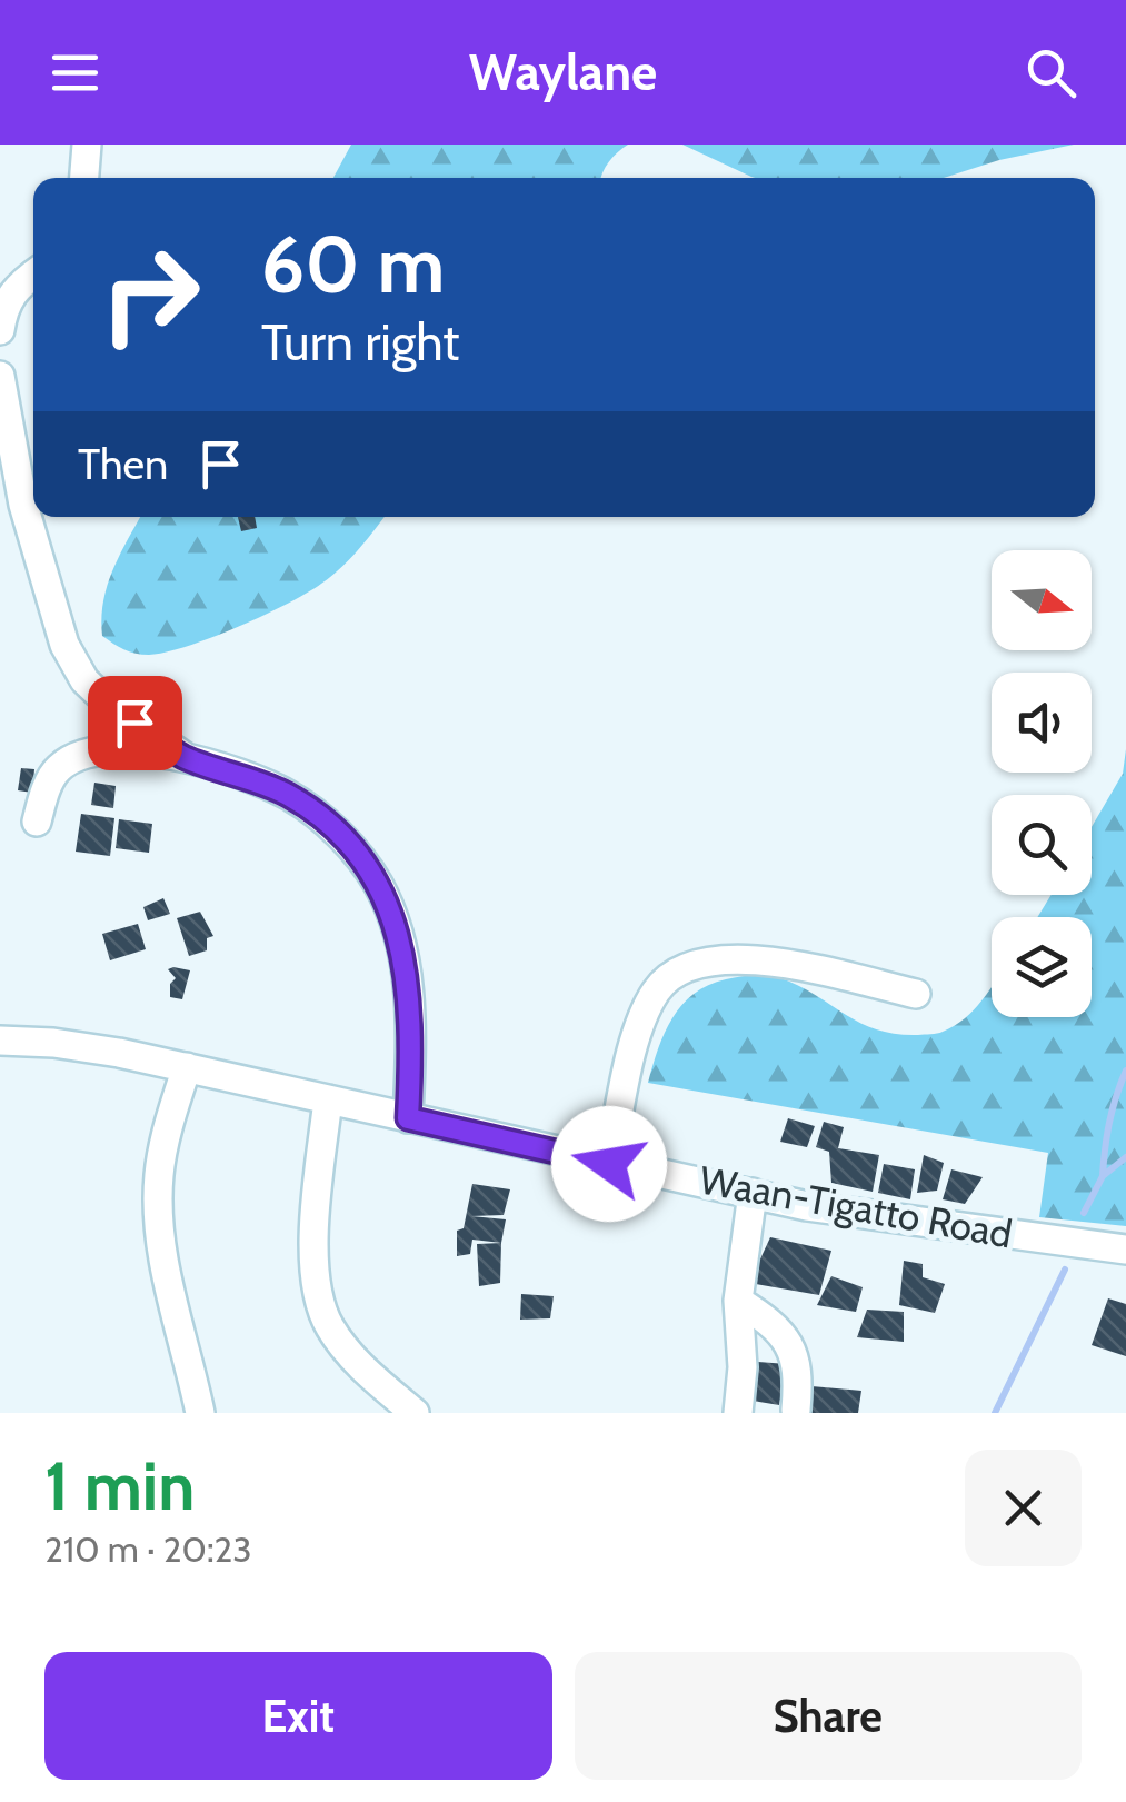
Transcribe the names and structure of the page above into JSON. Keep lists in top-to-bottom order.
{
  "streets": {
    "street": ["Waan-Tigatto Road"]
  },
  "north": "right",
  "page": {
    "header": "Waylane",
    "turn": ["60 m", "Turn right"],
    "then": "Then",
    "heading": ["1 min", "210 m · 20:23"],
    "buttons": ["Exit", "Share"]
  }
}
